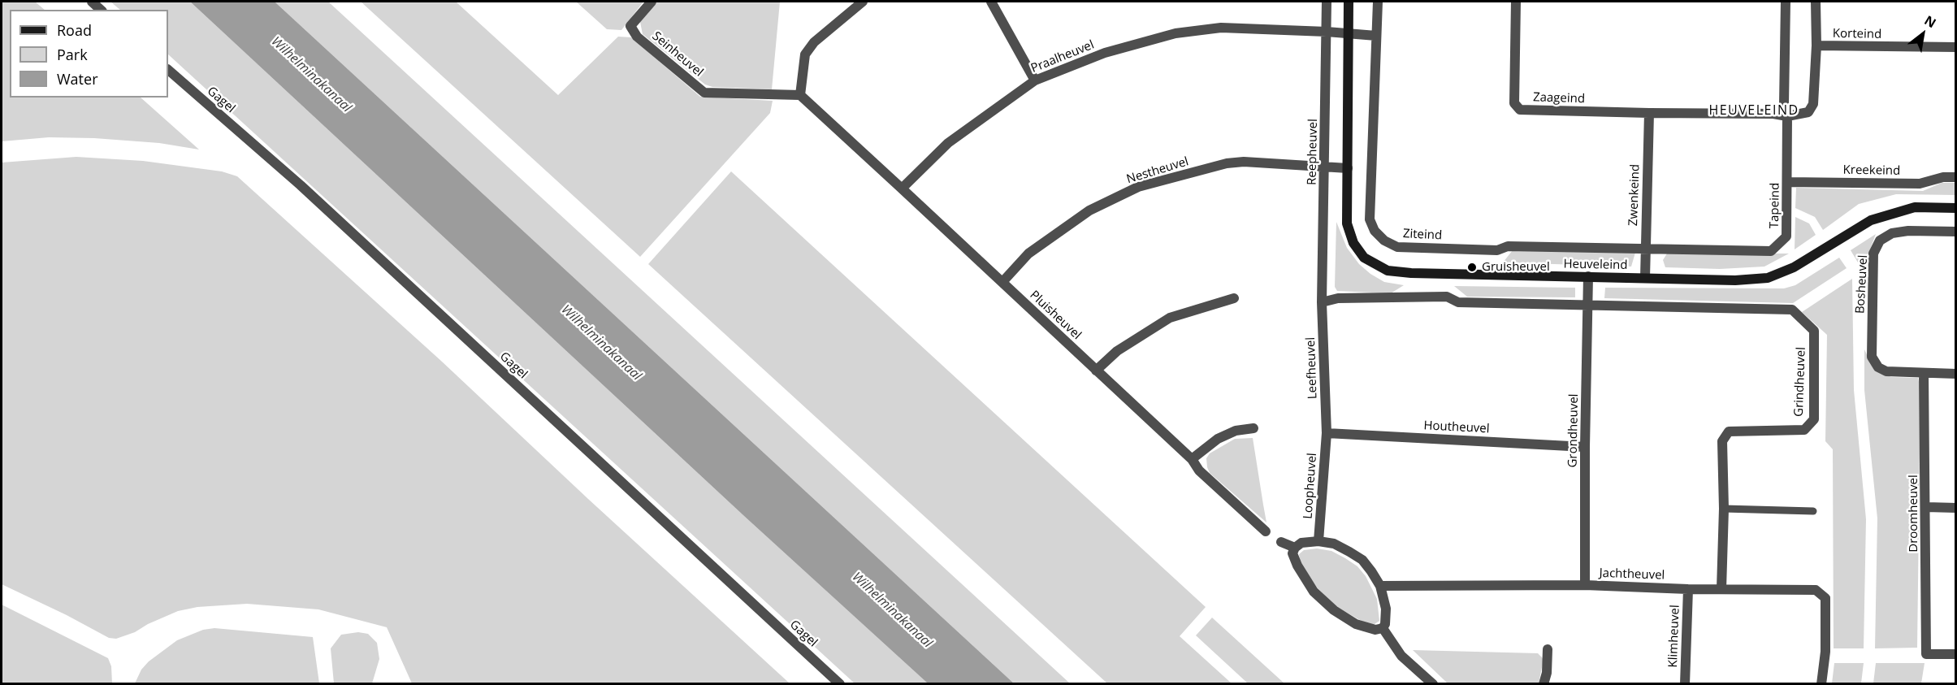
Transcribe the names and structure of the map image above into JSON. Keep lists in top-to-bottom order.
{
  "streets": {
    "street": [
      "Korteind",
      "Seinheuvel",
      "Praalheuvel",
      "Zaageind",
      "Gagel",
      "Reepheuvel",
      "Nestheuvel",
      "Kreekeind",
      "Zwenkeind",
      "Tapeind",
      "Ziteind",
      "Heuveleind",
      "Bosheuvel",
      "Pluisheuvel",
      "Leefheuvel",
      "Grindheuvel",
      "Houtheuvel",
      "Grondheuvel",
      "Loopheuvel",
      "Droomheuvel",
      "Jachtheuvel",
      "Klimheuvel"
    ]
  },
  "crossings": [
    ["Praalheuvel", "Reepheuvel"],
    ["Praalheuvel", "Ziteind"],
    ["Praalheuvel", "Heuveleind"],
    ["Praalheuvel", "Pluisheuvel"],
    ["Zaageind", "Zwenkeind"],
    ["Reepheuvel", "Nestheuvel"],
    ["Reepheuvel", "Leefheuvel"],
    ["Nestheuvel", "Heuveleind"],
    ["Nestheuvel", "Pluisheuvel"],
    ["Kreekeind", "Tapeind"],
    ["Zwenkeind", "Tapeind"],
    ["Zwenkeind", "Ziteind"],
    ["Zwenkeind", "Heuveleind"],
    ["Tapeind", "Ziteind"],
    ["Heuveleind", "Grondheuvel"],
    ["Bosheuvel", "Droomheuvel"],
    ["Leefheuvel", "Houtheuvel"],
    ["Leefheuvel", "Loopheuvel"],
    ["Grindheuvel", "Grondheuvel"],
    ["Grindheuvel", "Jachtheuvel"],
    ["Houtheuvel", "Grondheuvel"],
    ["Houtheuvel", "Loopheuvel"],
    ["Grondheuvel", "Jachtheuvel"],
    ["Jachtheuvel", "Klimheuvel"]
  ],
  "districts": ["HEUVELEIND"],
  "water": ["Wilhelminakanaal"],
  "places": ["Gruisheuvel"],
  "legend": ["Road", "Park", "Water"],
  "north": "top right"
}
